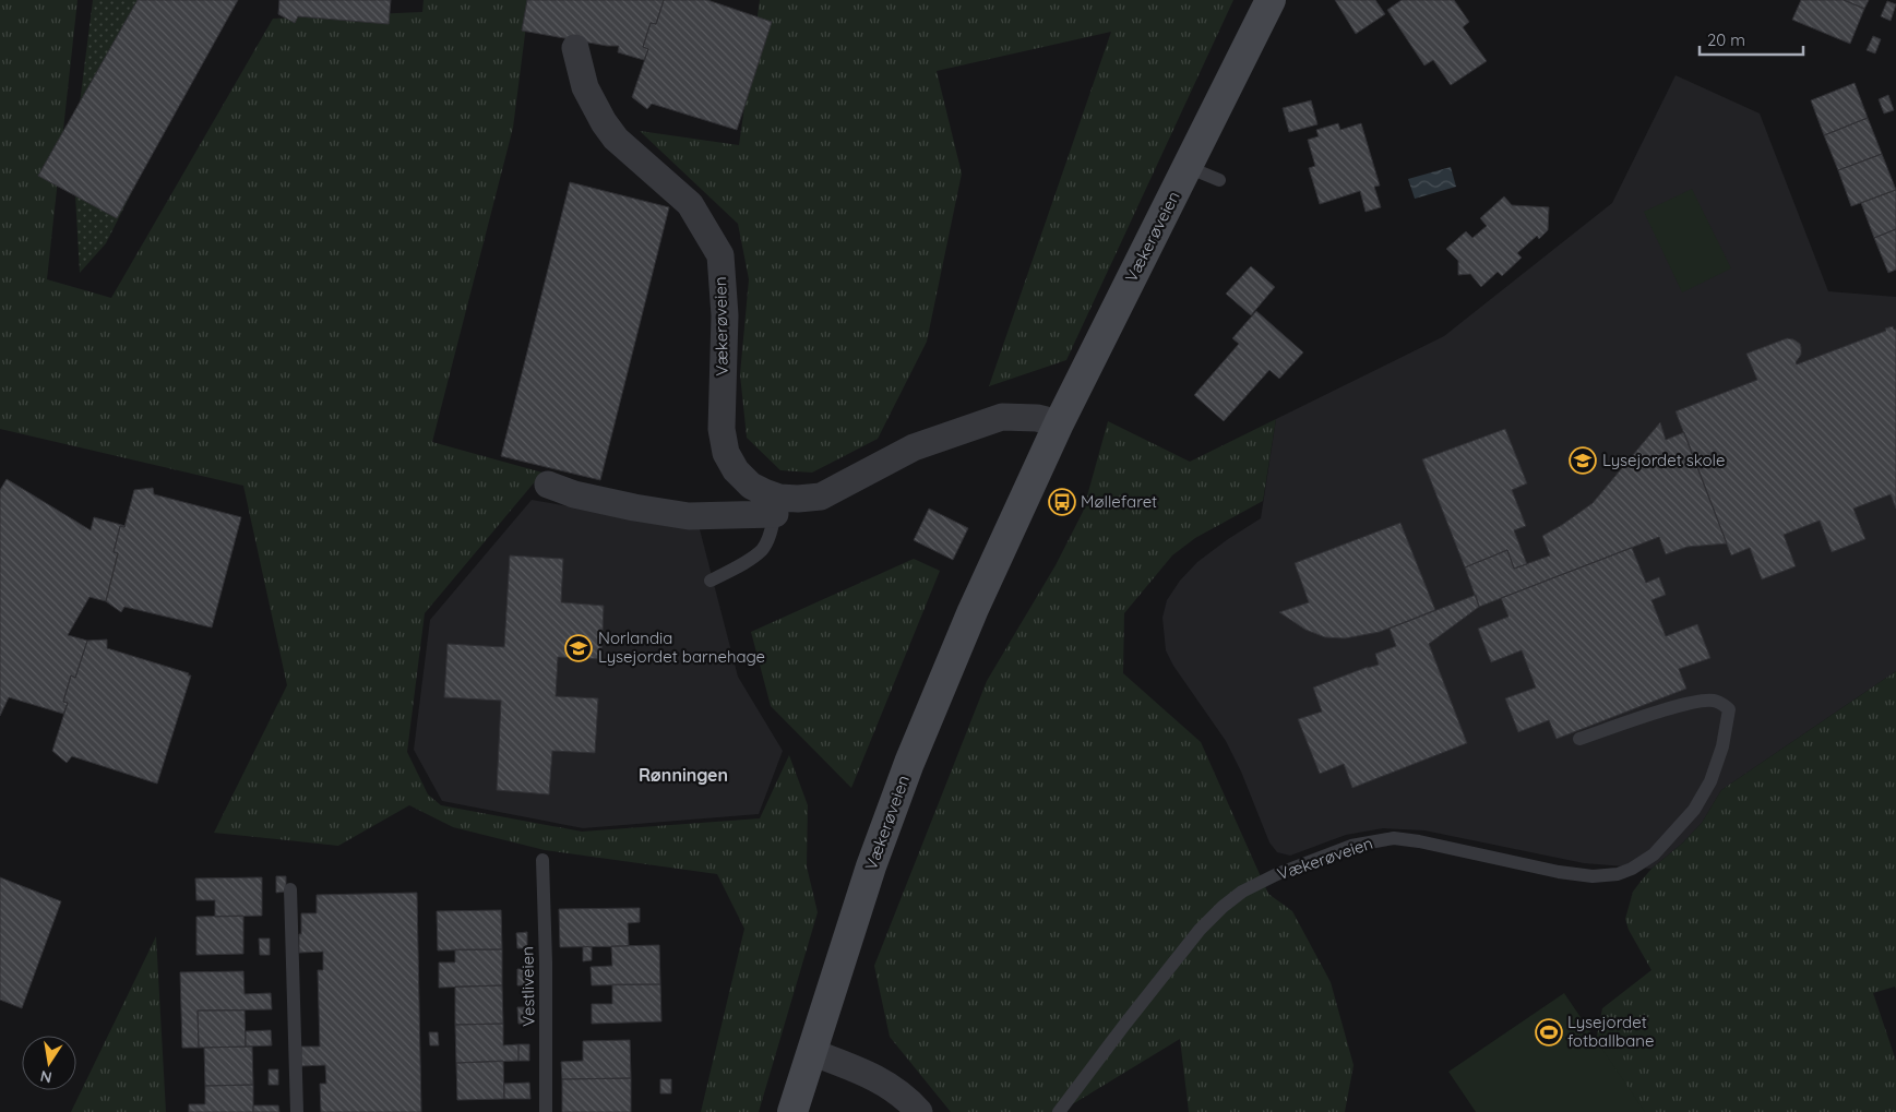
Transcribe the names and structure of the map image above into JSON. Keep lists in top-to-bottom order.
{
  "streets": {
    "main road": ["Vækerøveien"],
    "lane": ["Vestliveien"]
  },
  "districts": ["Rønningen"],
  "places": {
    "school or university": ["Lysejordet skole", "Norlandia Lysejordet barnehage"],
    "bus stop": ["Møllefaret"],
    "sports": ["Lysejordet fotballbane"]
  },
  "scale_bar": "20 m",
  "north": "bottom"
}
